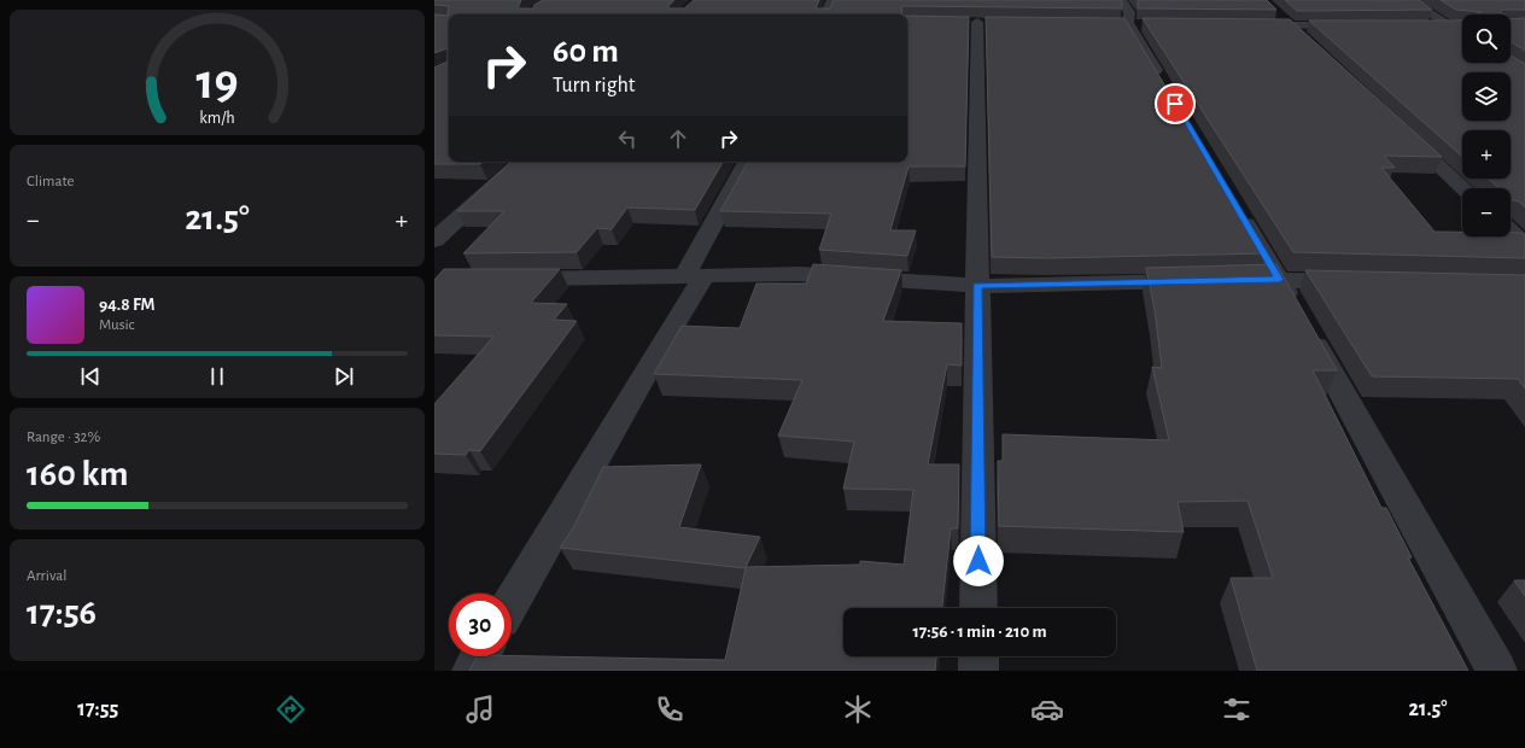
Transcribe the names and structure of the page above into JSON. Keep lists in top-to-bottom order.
{
  "page": {
    "map_buttons": ["+", "−"],
    "turn": ["60 m", "Turn right"],
    "tile": [
      "Climate",
      ["Range · 32%", "160 km"],
      ["Arrival", "17:56"]
    ],
    "heat": ["−", "21.5°", "+"],
    "song": ["94.8 FM", "Music"],
    "limit": "30",
    "trip": "17:56 · 1 min · 210 m",
    "tabs": ["17:55", "21.5°"],
    "gauge": ["19", "km/h"]
  }
}
